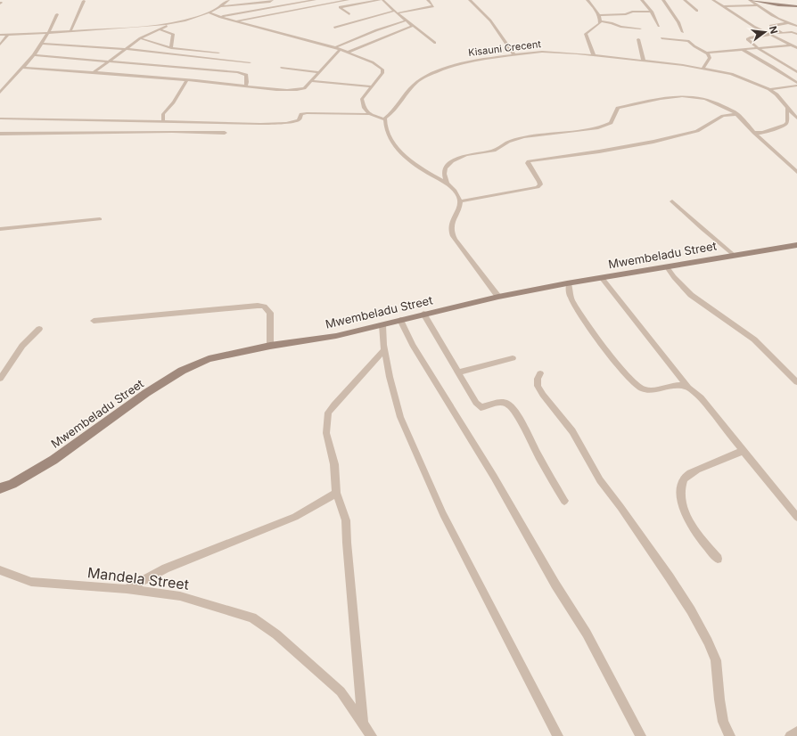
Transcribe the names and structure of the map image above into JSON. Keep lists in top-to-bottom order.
{
  "streets": {
    "street": ["Kisauni Crecent", "Mwembeladu Street", "Mandela Street"]
  },
  "north": "right"
}
